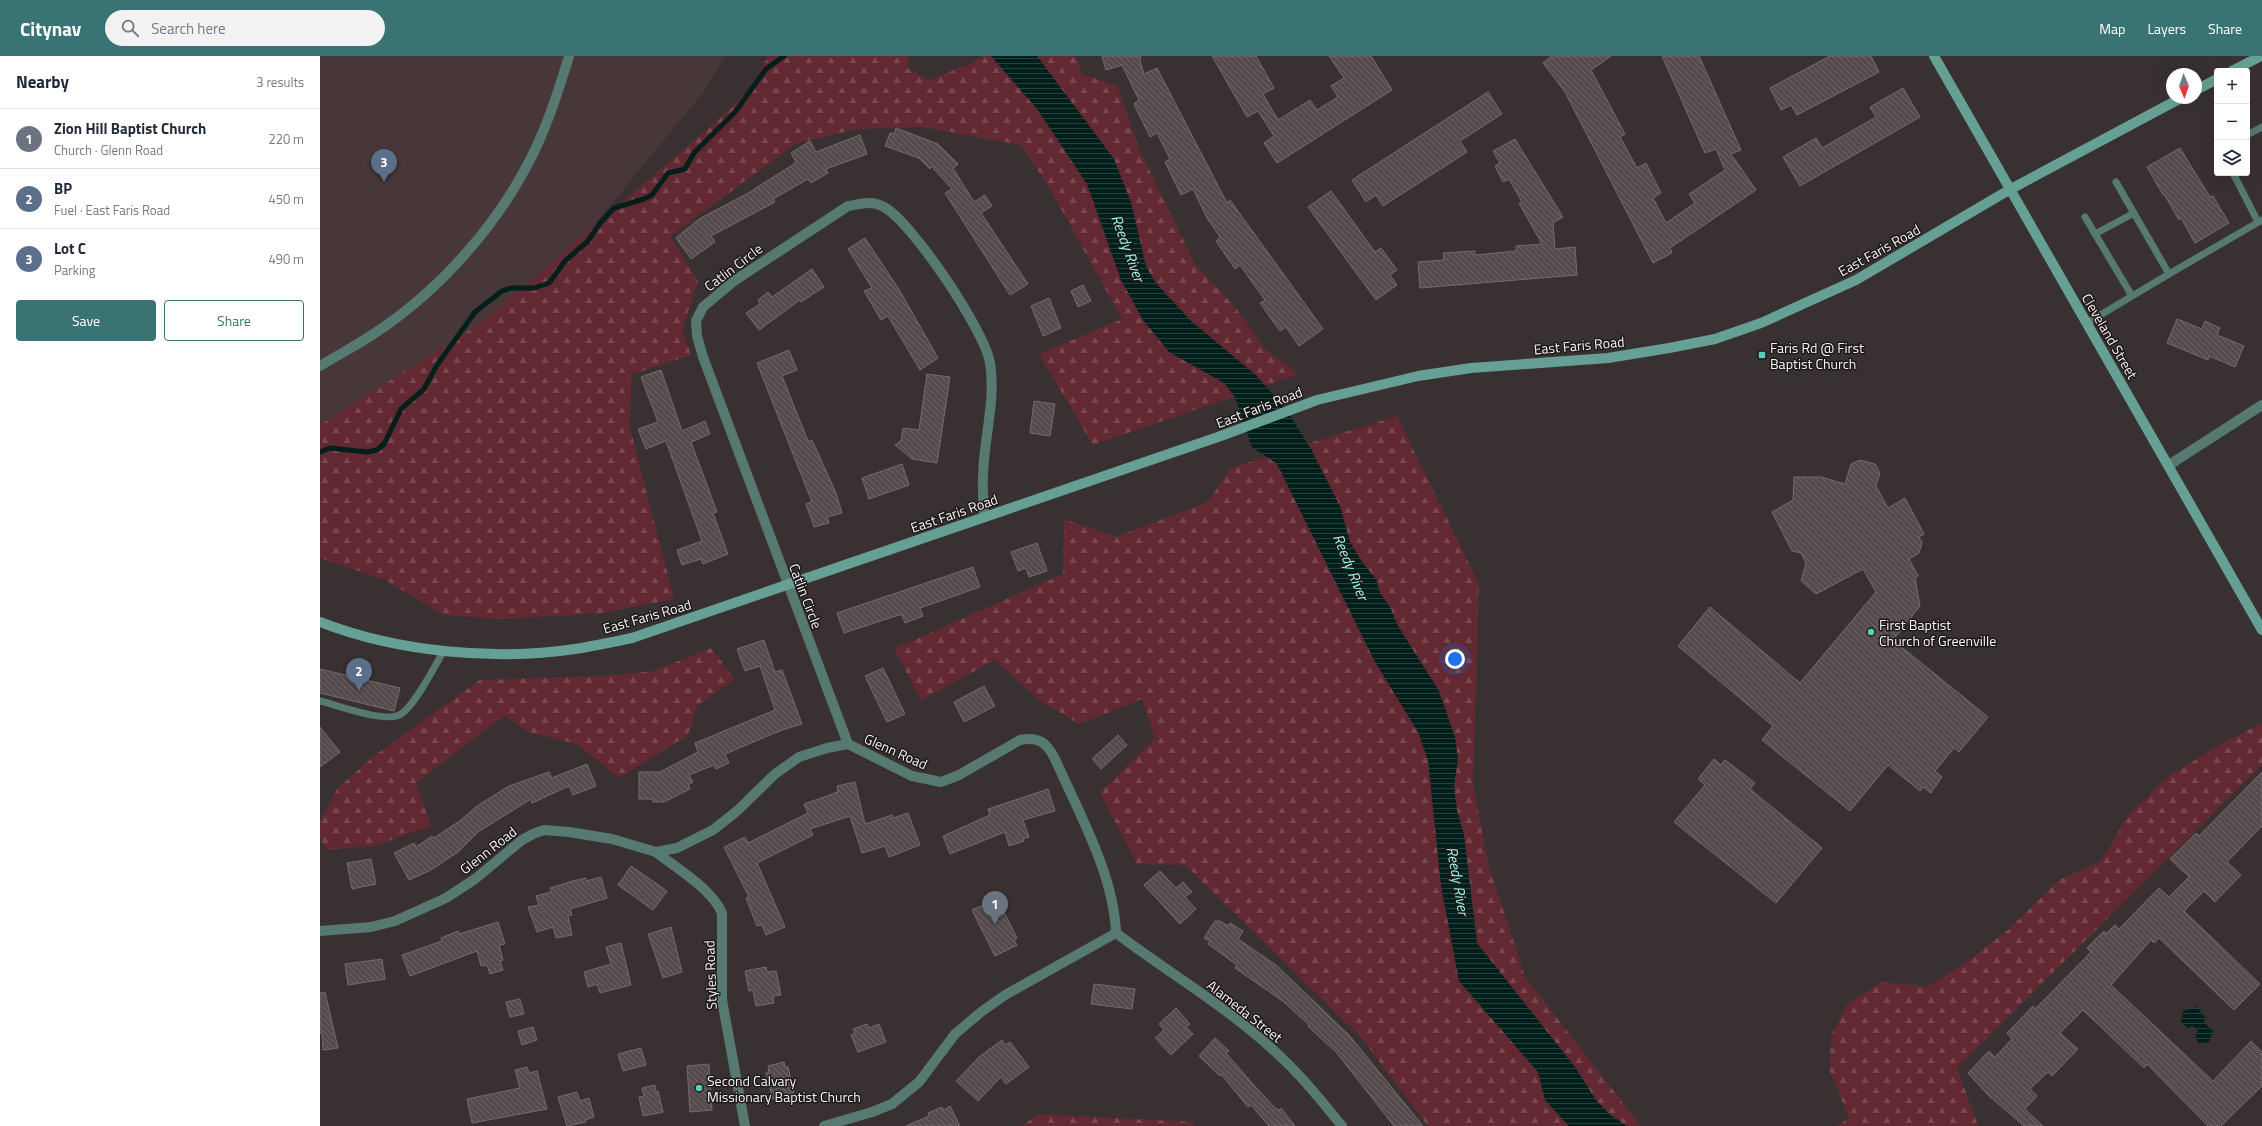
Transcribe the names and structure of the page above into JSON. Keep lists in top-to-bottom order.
{
  "streets": {
    "main road": ["East Faris Road", "Cleveland Street"],
    "street": [
      "Catlin Circle",
      "Glenn Road",
      "Styles Road",
      "Alameda Street"
    ]
  },
  "crossings": [
    ["East Faris Road", "Catlin Circle"],
    ["East Faris Road", "Cleveland Street"],
    ["Catlin Circle", "Glenn Road"],
    ["Glenn Road", "Styles Road"],
    ["Glenn Road", "Alameda Street"]
  ],
  "water": ["Reedy River"],
  "places": {
    "transit": ["Faris Rd @ First Baptist Church"],
    "other": ["First Baptist Church of Greenville", "Second Calvary Missionary Baptist Church"]
  },
  "north": "bottom",
  "page": {
    "header": "Citynav",
    "search": "Search here",
    "nav": ["Map", "Layers", "Share"],
    "heading": ["Nearby", "3 results"],
    "map_buttons": ["+", "−"],
    "list": [
      {
        "mark": "1",
        "name": "Zion Hill Baptist Church",
        "note": "Church · Glenn Road",
        "value": "220 m"
      },
      {
        "mark": "2",
        "name": "BP",
        "note": "Fuel · East Faris Road",
        "value": "450 m"
      },
      {
        "mark": "3",
        "name": "Lot C",
        "note": "Parking",
        "value": "490 m"
      }
    ],
    "pins": ["3", "2", "1"],
    "buttons": ["Save", "Share"]
  }
}
